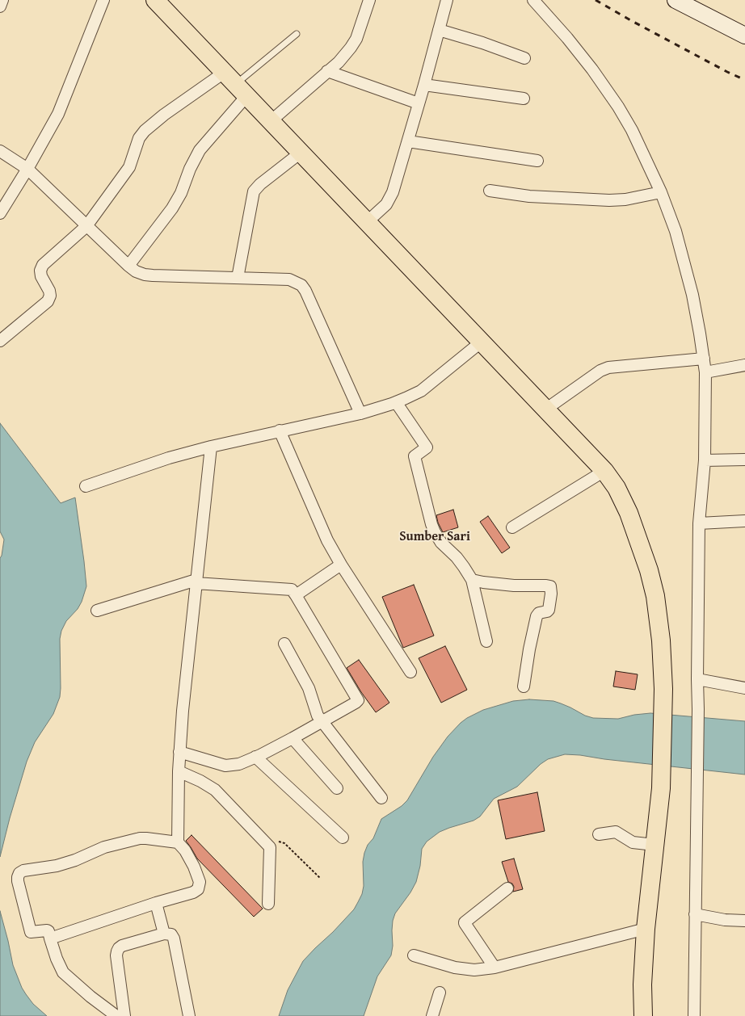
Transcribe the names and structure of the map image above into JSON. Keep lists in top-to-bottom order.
{
  "districts": ["Sumber Sari"]
}
